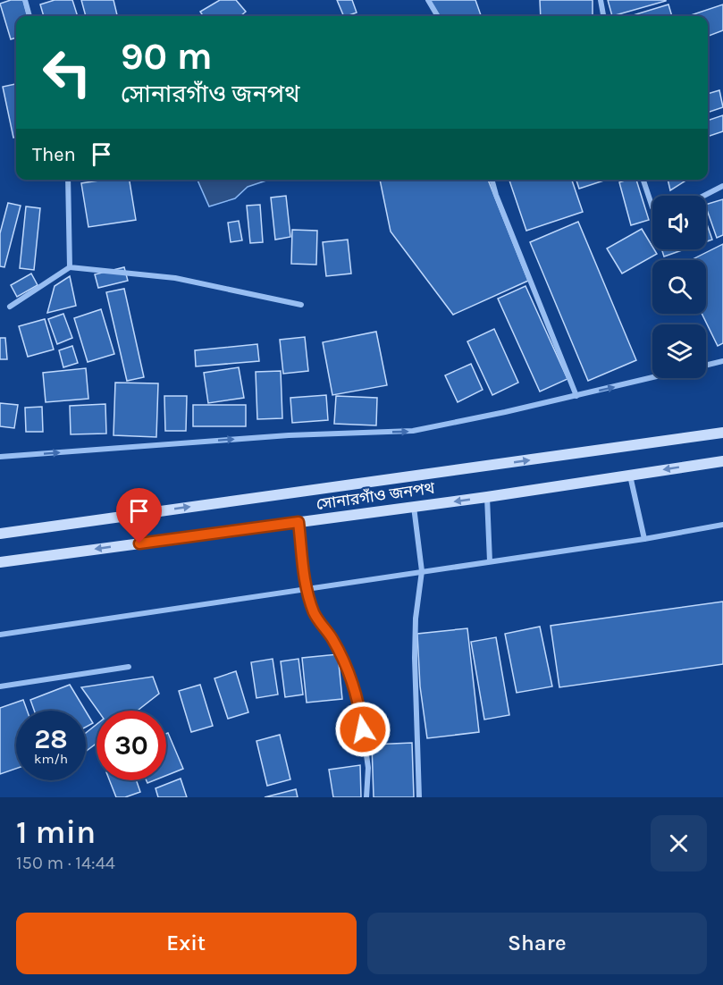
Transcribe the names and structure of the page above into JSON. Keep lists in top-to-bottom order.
{
  "streets": {
    "main road": ["সোনারগাঁও জনপথ"]
  },
  "page": {
    "turn": ["90 m", "সোনারগাঁও জনপথ"],
    "then": "Then",
    "speed": "28 km/h",
    "limit": "30",
    "heading": ["1 min", "150 m · 14:44"],
    "buttons": ["Exit", "Share"]
  }
}
